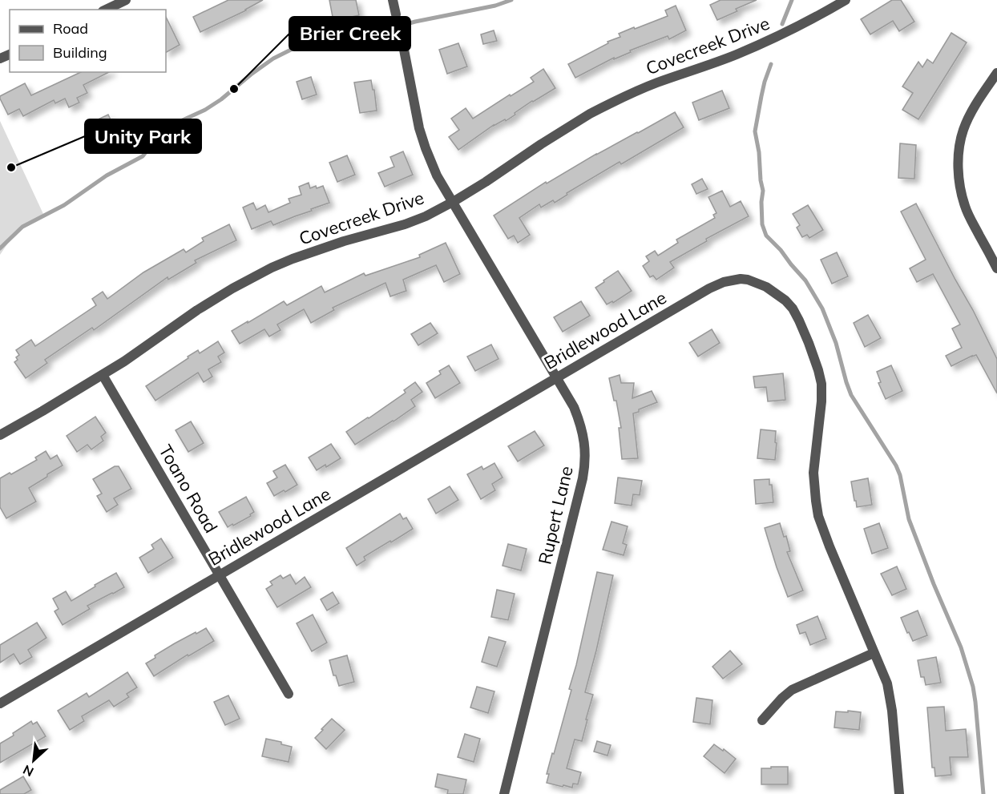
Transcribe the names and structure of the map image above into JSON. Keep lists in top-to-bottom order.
{
  "streets": {
    "street": [
      "Covecreek Drive",
      "Bridlewood Lane",
      "Toano Road",
      "Rupert Lane"
    ]
  },
  "crossings": [
    ["Covecreek Drive", "Toano Road"],
    ["Covecreek Drive", "Rupert Lane"],
    ["Bridlewood Lane", "Toano Road"],
    ["Bridlewood Lane", "Rupert Lane"]
  ],
  "places": ["Brier Creek", "Unity Park"],
  "legend": ["Road", "Building"],
  "north": "bottom left"
}
